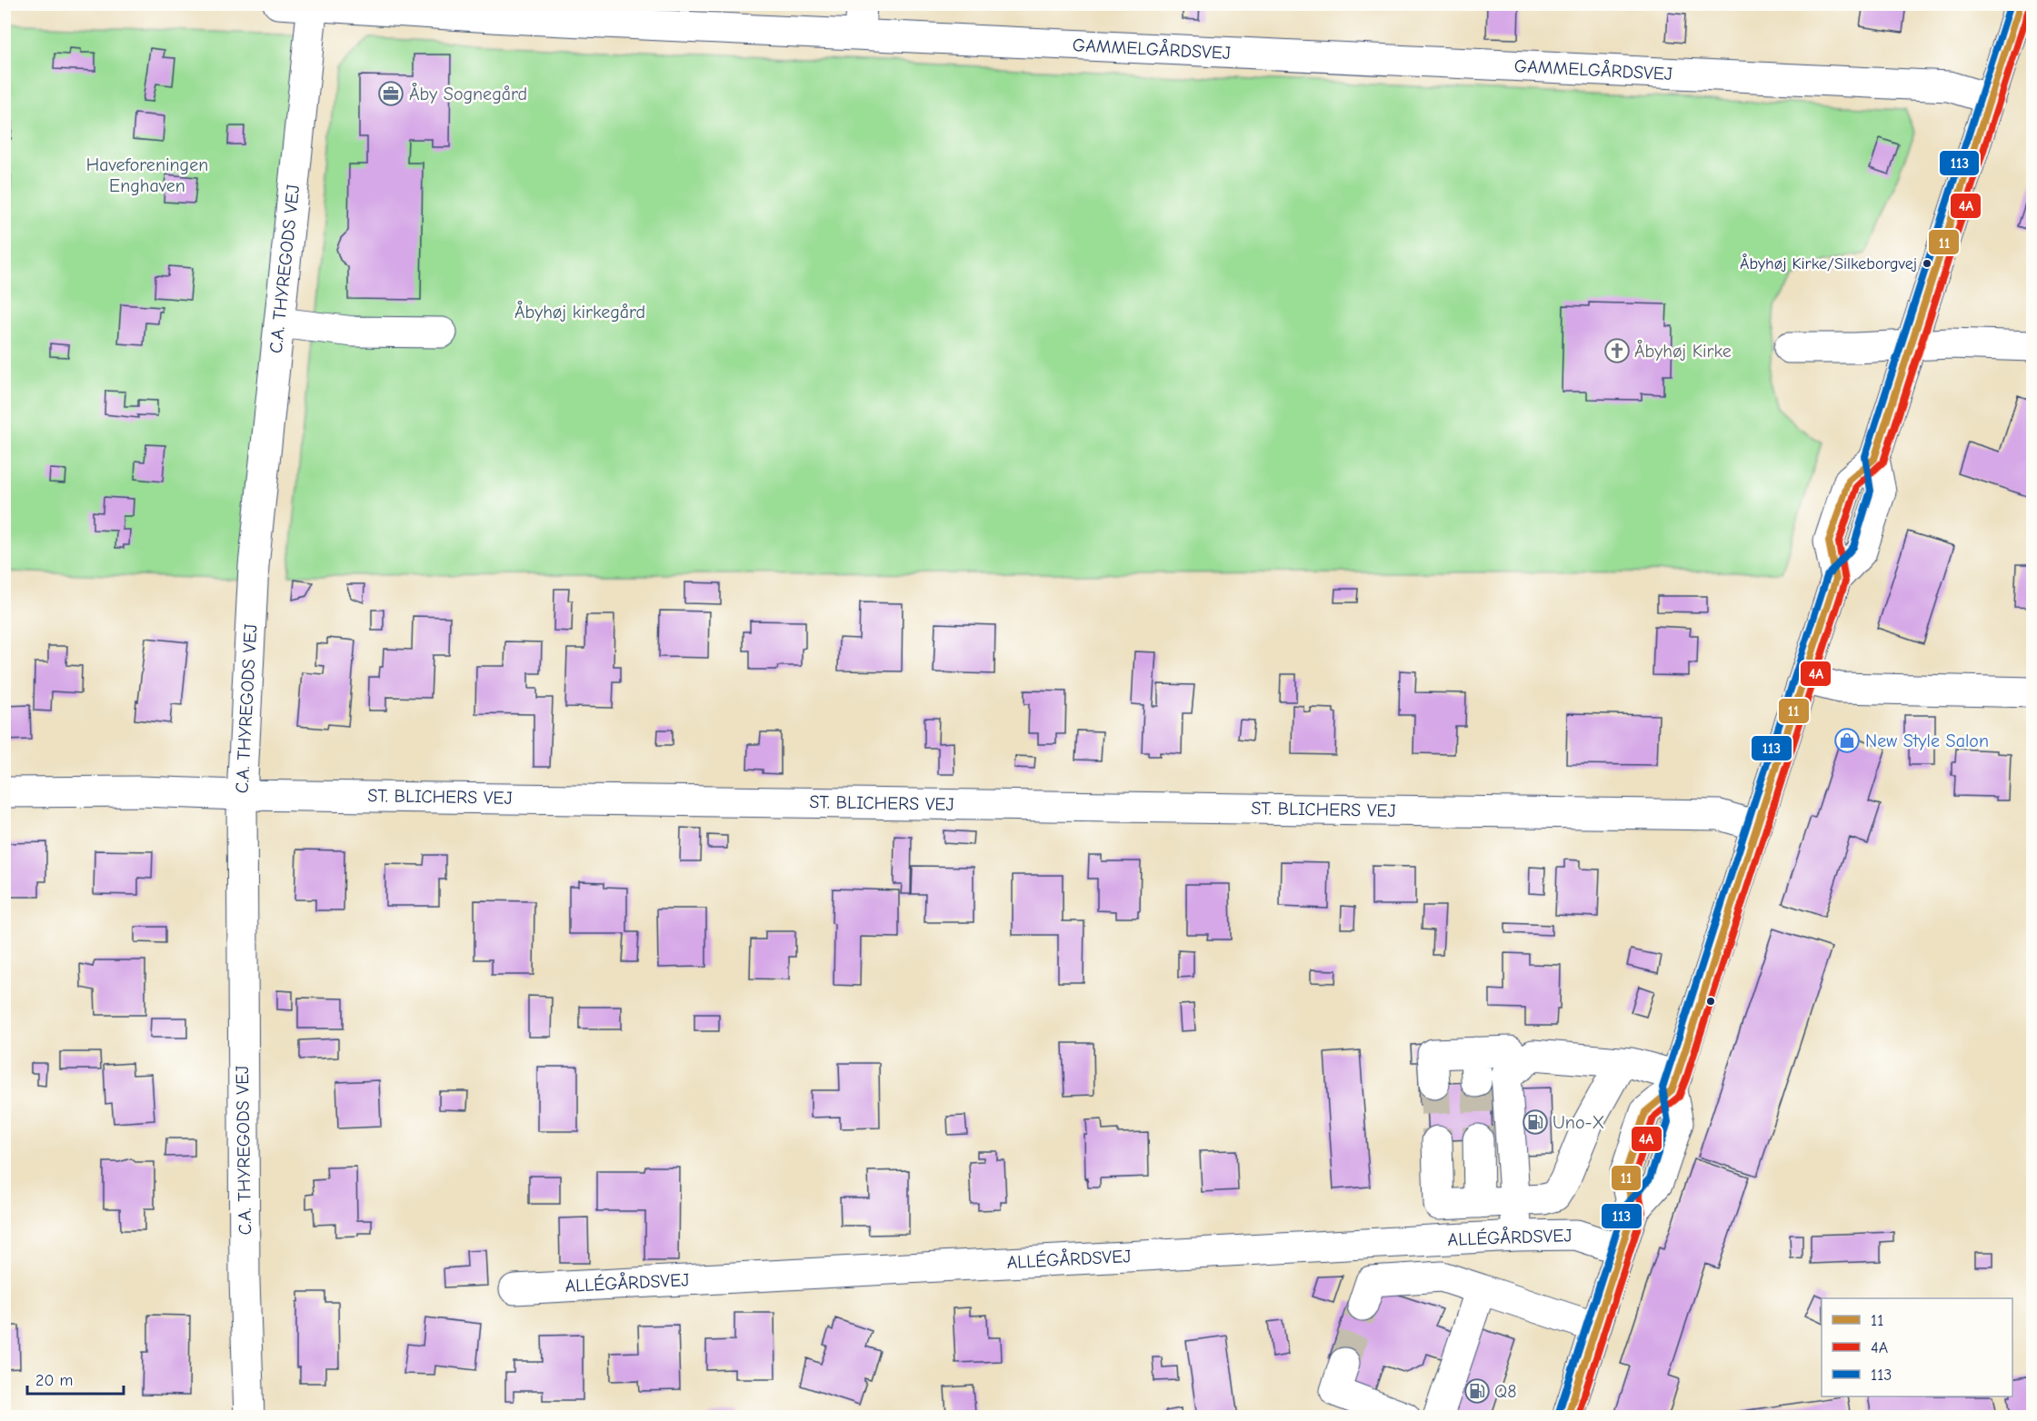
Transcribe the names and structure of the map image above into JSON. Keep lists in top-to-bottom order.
{
  "streets": {
    "street": [
      "GAMMELGÅRDSVEJ",
      "C.A. THYREGODS VEJ",
      "ST. BLICHERS VEJ",
      "ALLÉGÅRDSVEJ"
    ]
  },
  "crossings": [
    ["GAMMELGÅRDSVEJ", "C.A. THYREGODS VEJ"],
    ["C.A. THYREGODS VEJ", "ST. BLICHERS VEJ"]
  ],
  "parks": ["Haveforeningen Enghaven", "Åbyhøj kirkegård"],
  "places": {
    "office": ["Åby Sognegård"],
    "other": ["Åbyhøj Kirke/Silkeborgvej"],
    "church": ["Åbyhøj Kirke"],
    "shop": ["New Style Salon"],
    "fuel station": ["Uno-X", "Q8"]
  },
  "lines": ["transit line 11", "transit line 113", "transit line 4A"],
  "legend": ["11", "4A", "113"],
  "scale_bar": "20 m"
}
